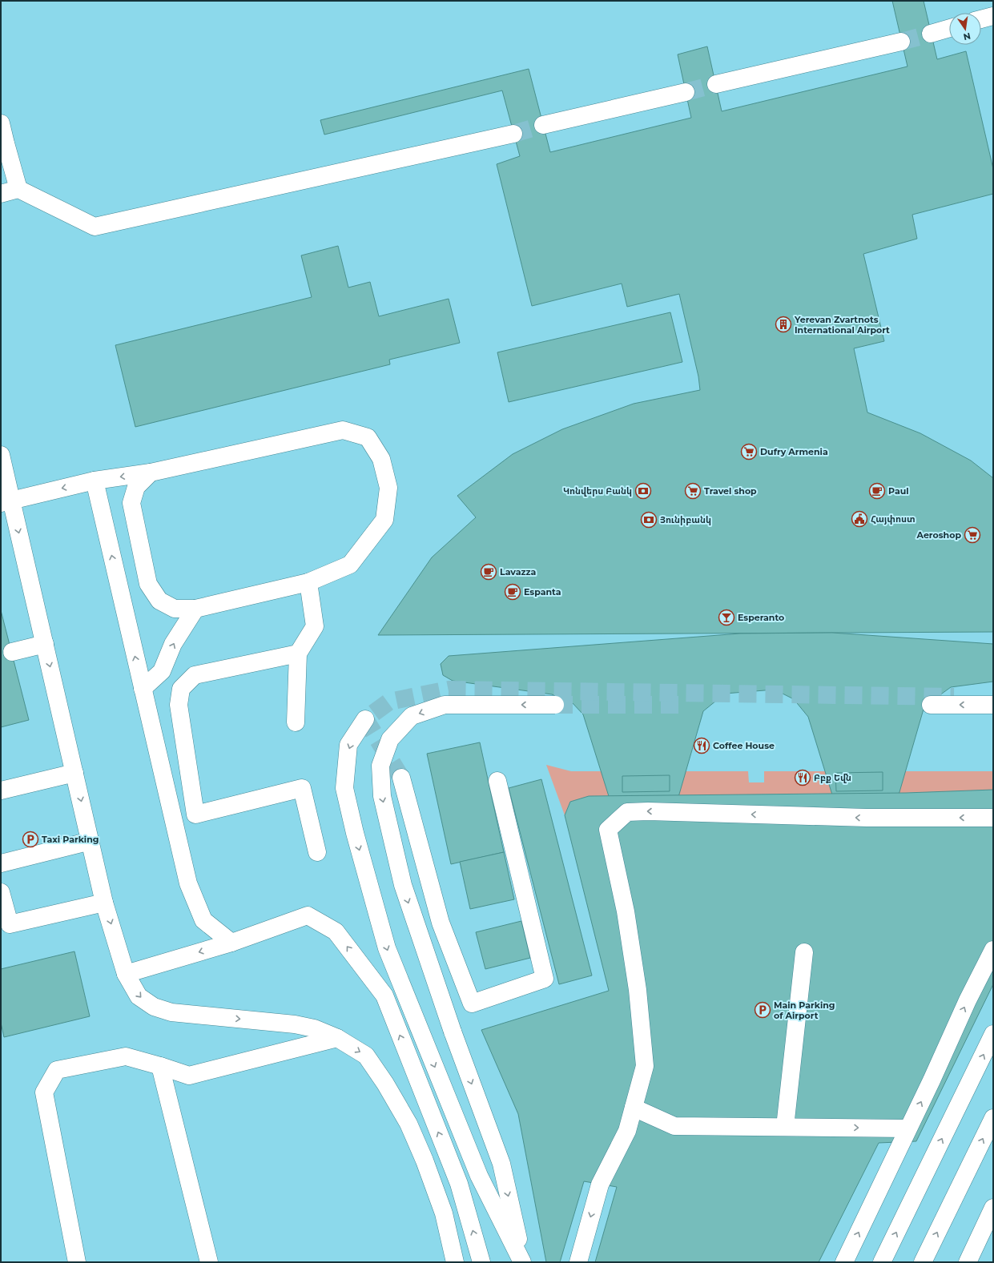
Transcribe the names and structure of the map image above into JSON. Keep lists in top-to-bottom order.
{
  "places": {
    "building": ["Yerevan Zvartnots International Airport"],
    "supermarket": ["Dufry Armenia", "Travel shop", "Aeroshop"],
    "bank": ["Կոնվերս Բանկ", "Յունիբանկ"],
    "cafe": ["Paul", "Lavazza", "Espanta"],
    "public building": ["Հայփոստ"],
    "bar": ["Esperanto"],
    "restaurant": ["Coffee House", "Բբք Եվն"],
    "parking": ["Taxi Parking", "Main Parking of Airport"]
  },
  "north": "bottom"
}
